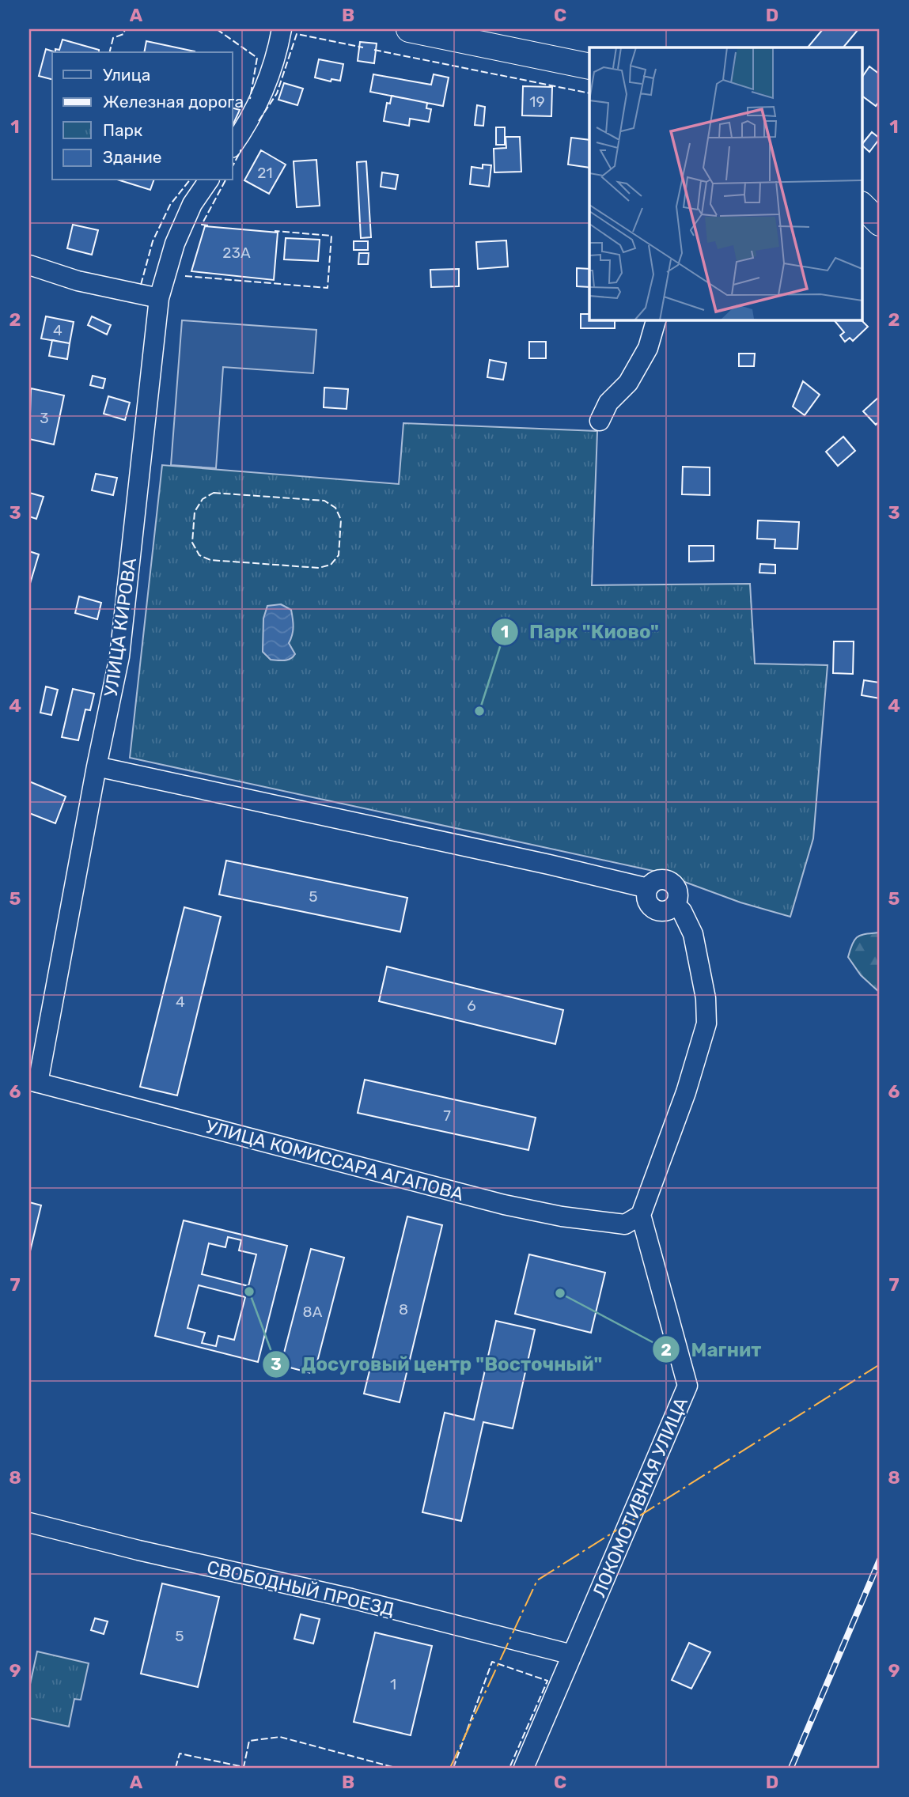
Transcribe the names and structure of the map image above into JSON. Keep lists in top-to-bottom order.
{
  "streets": {
    "street": [
      "УЛИЦА КИРОВА",
      "УЛИЦА КОМИССАРА АГАПОВА",
      "ЛОКОМОТИВНАЯ УЛИЦА",
      "СВОБОДНЫЙ ПРОЕЗД"
    ]
  },
  "crossings": [
    ["УЛИЦА КИРОВА", "УЛИЦА КОМИССАРА АГАПОВА"],
    ["УЛИЦА КОМИССАРА АГАПОВА", "ЛОКОМОТИВНАЯ УЛИЦА"],
    ["ЛОКОМОТИВНАЯ УЛИЦА", "СВОБОДНЫЙ ПРОЕЗД"]
  ],
  "places": ["Парк \"Киово\"", "Досуговый центр \"Восточный\"", "Магнит"],
  "house_numbers": [
    "19",
    "21",
    "23А",
    "4",
    "3",
    "5",
    "4",
    "6",
    "7",
    "8",
    "8А",
    "5",
    "1"
  ],
  "legend": [
    "Улица",
    "Железная дорога",
    "Парк",
    "Здание"
  ],
  "grid": {
    "columns": [
      "A",
      "B",
      "C",
      "D"
    ],
    "rows": [
      "1",
      "2",
      "3",
      "4",
      "5",
      "6",
      "7",
      "8",
      "9"
    ]
  }
}
